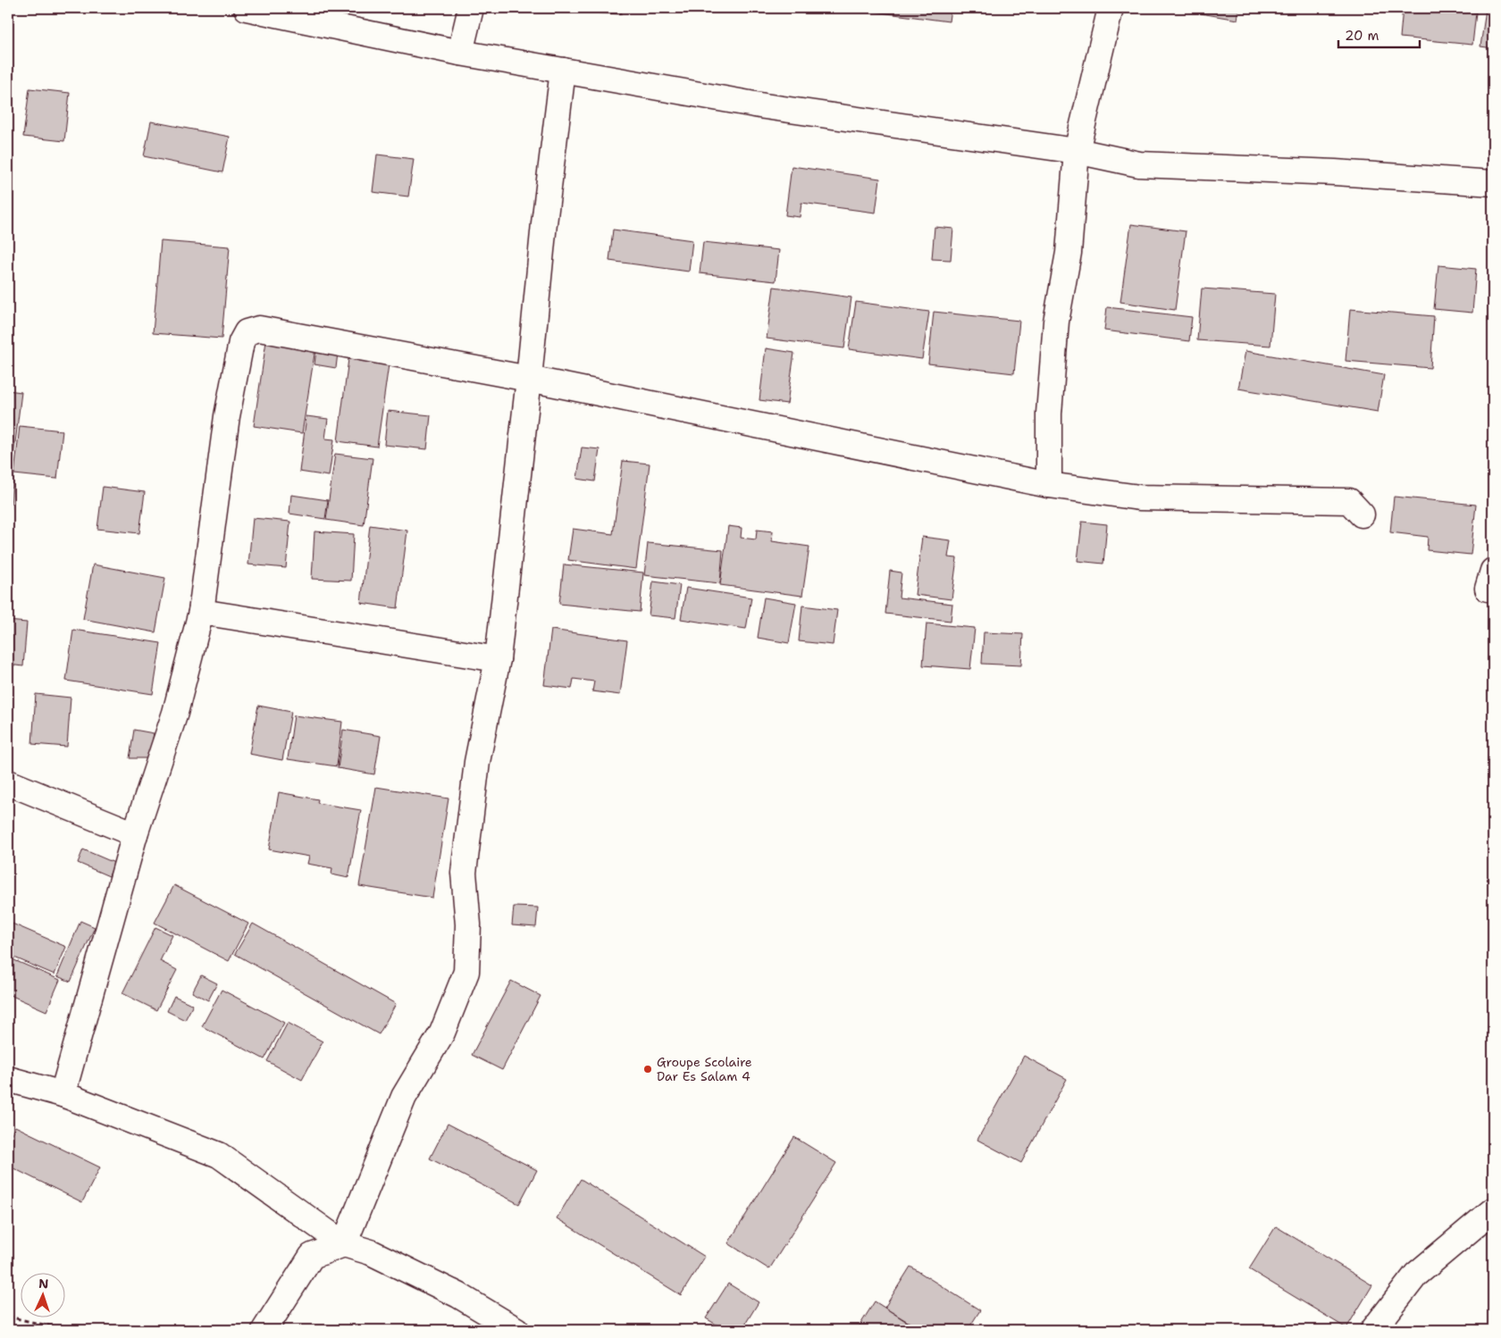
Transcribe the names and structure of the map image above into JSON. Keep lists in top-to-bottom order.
{
  "places": ["Groupe Scolaire Dar Es Salam 4"],
  "scale_bar": "20 m",
  "north": "top"
}
